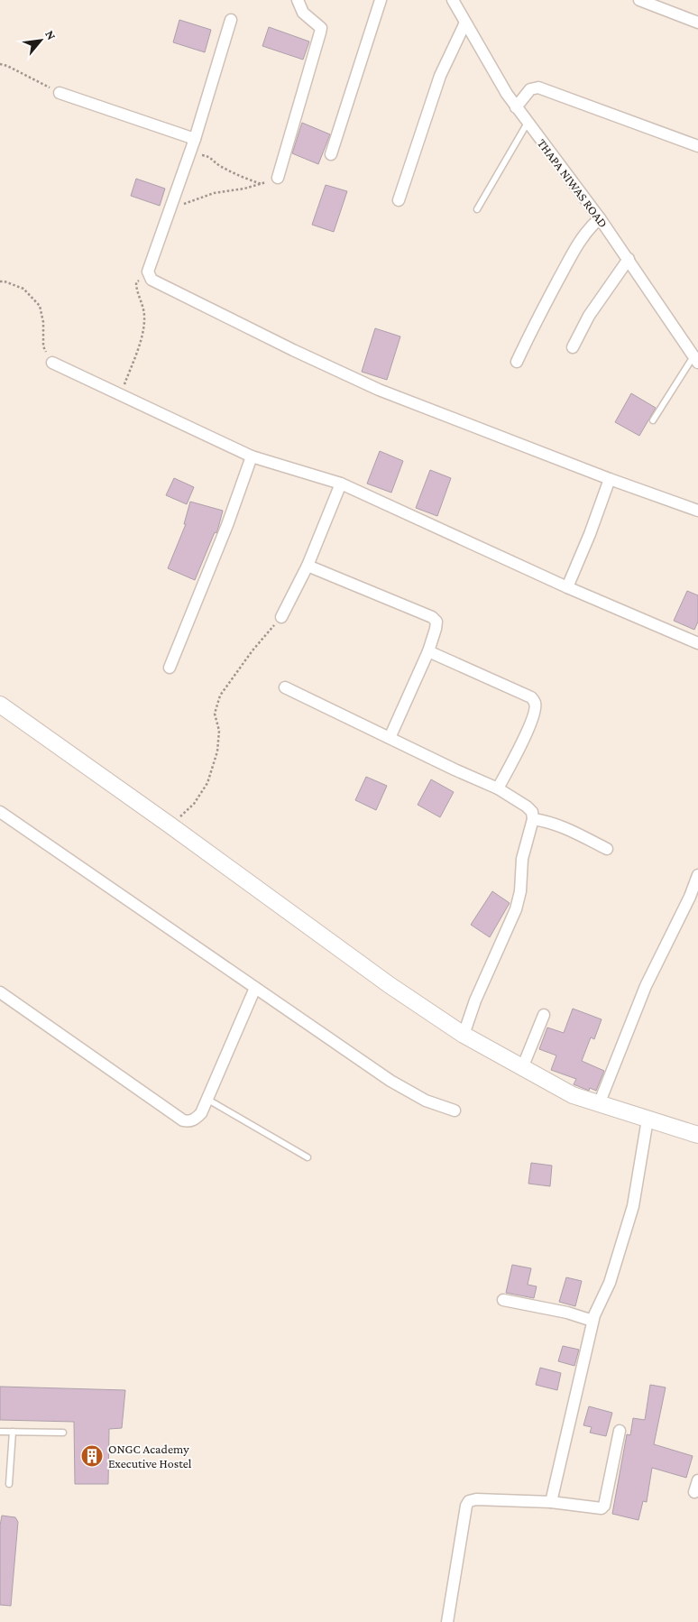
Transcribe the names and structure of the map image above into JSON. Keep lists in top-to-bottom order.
{
  "streets": {
    "street": ["THAPA NIWAS ROAD"]
  },
  "places": {
    "building": ["ONGC Academy Executive Hostel"]
  },
  "north": "top right"
}
